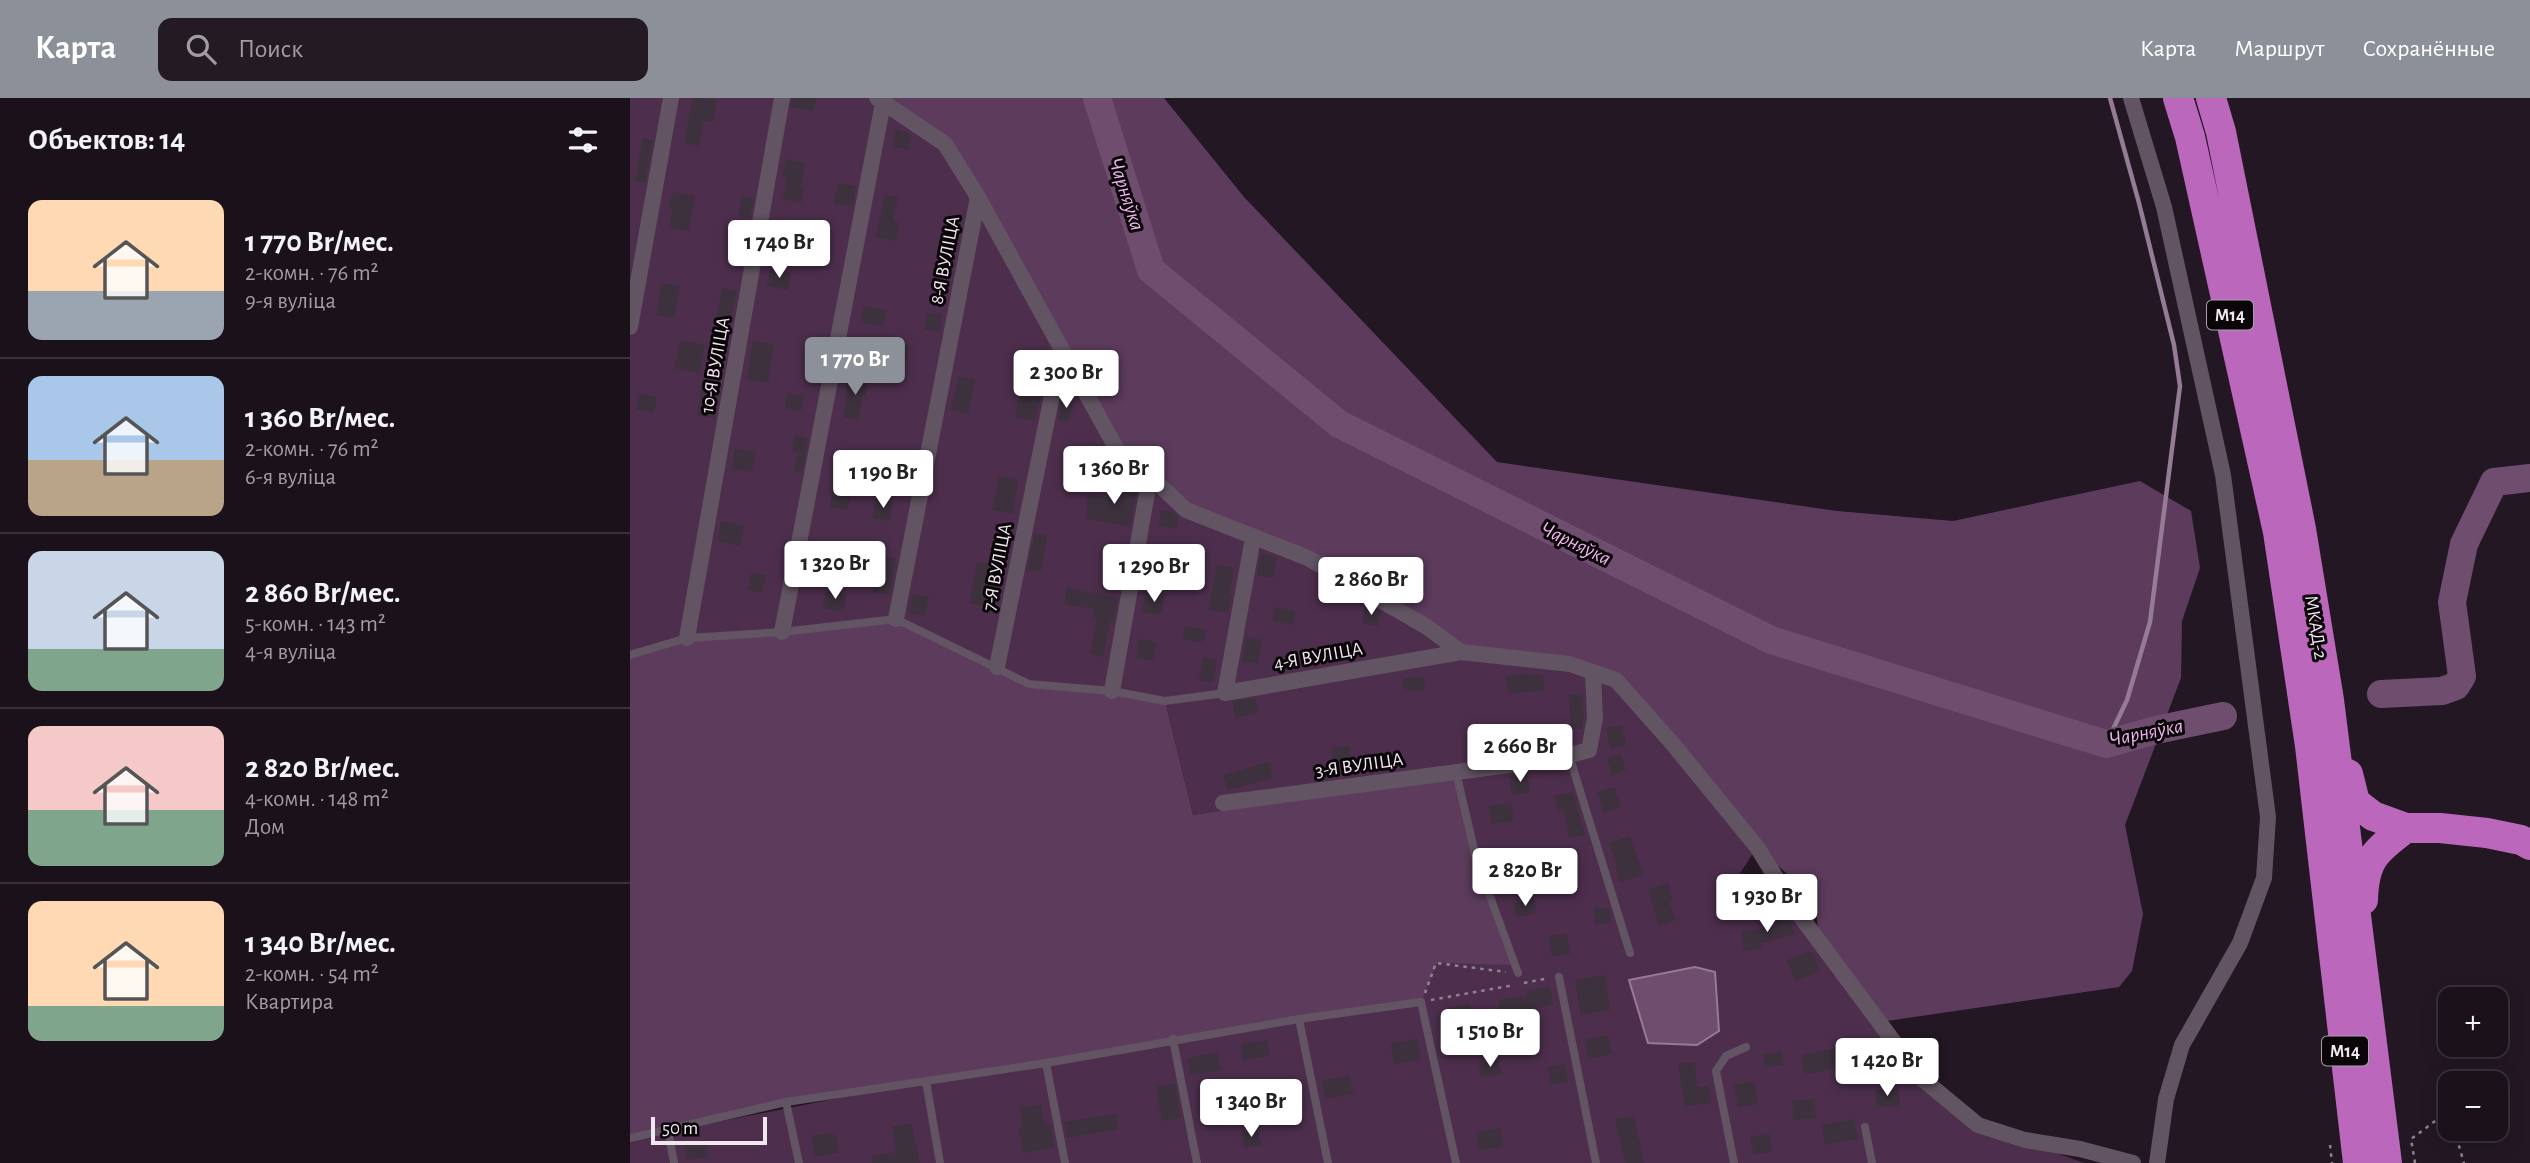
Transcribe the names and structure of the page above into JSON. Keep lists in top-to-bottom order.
{
  "streets": {
    "highway": ["М14", "МКАД-2"],
    "street": [
      "8-Я ВУЛІЦА",
      "10-Я ВУЛІЦА",
      "7-Я ВУЛІЦА",
      "4-Я ВУЛІЦА",
      "3-Я ВУЛІЦА"
    ]
  },
  "water": ["Чарняўка"],
  "scale_bar": "50 m",
  "page": {
    "header": "Карта",
    "search": "Поиск",
    "nav": ["Карта", "Маршрут", "Сохранённые"],
    "heading": "Объектов: 14",
    "list": [
      {
        "name": "1 770 Br/мес.",
        "note": "2-комн. · 76 m² · 9-я вуліца"
      },
      {
        "name": "1 360 Br/мес.",
        "note": "2-комн. · 76 m² · 6-я вуліца"
      },
      {
        "name": "2 860 Br/мес.",
        "note": "5-комн. · 143 m² · 4-я вуліца"
      },
      {
        "name": "2 820 Br/мес.",
        "note": "4-комн. · 148 m² · Дом"
      },
      {
        "name": "1 340 Br/мес.",
        "note": "2-комн. · 54 m² · Квартира"
      }
    ],
    "price": [
      "1 740 Br",
      "1 770 Br",
      "2 300 Br",
      "1 360 Br",
      "1 190 Br",
      "1 320 Br",
      "1 290 Br",
      "2 860 Br",
      "2 660 Br",
      "2 820 Br",
      "1 930 Br",
      "1 510 Br",
      "1 420 Br",
      "1 340 Br"
    ],
    "map_buttons": ["+", "−"],
    "scale": "50 m"
  }
}
